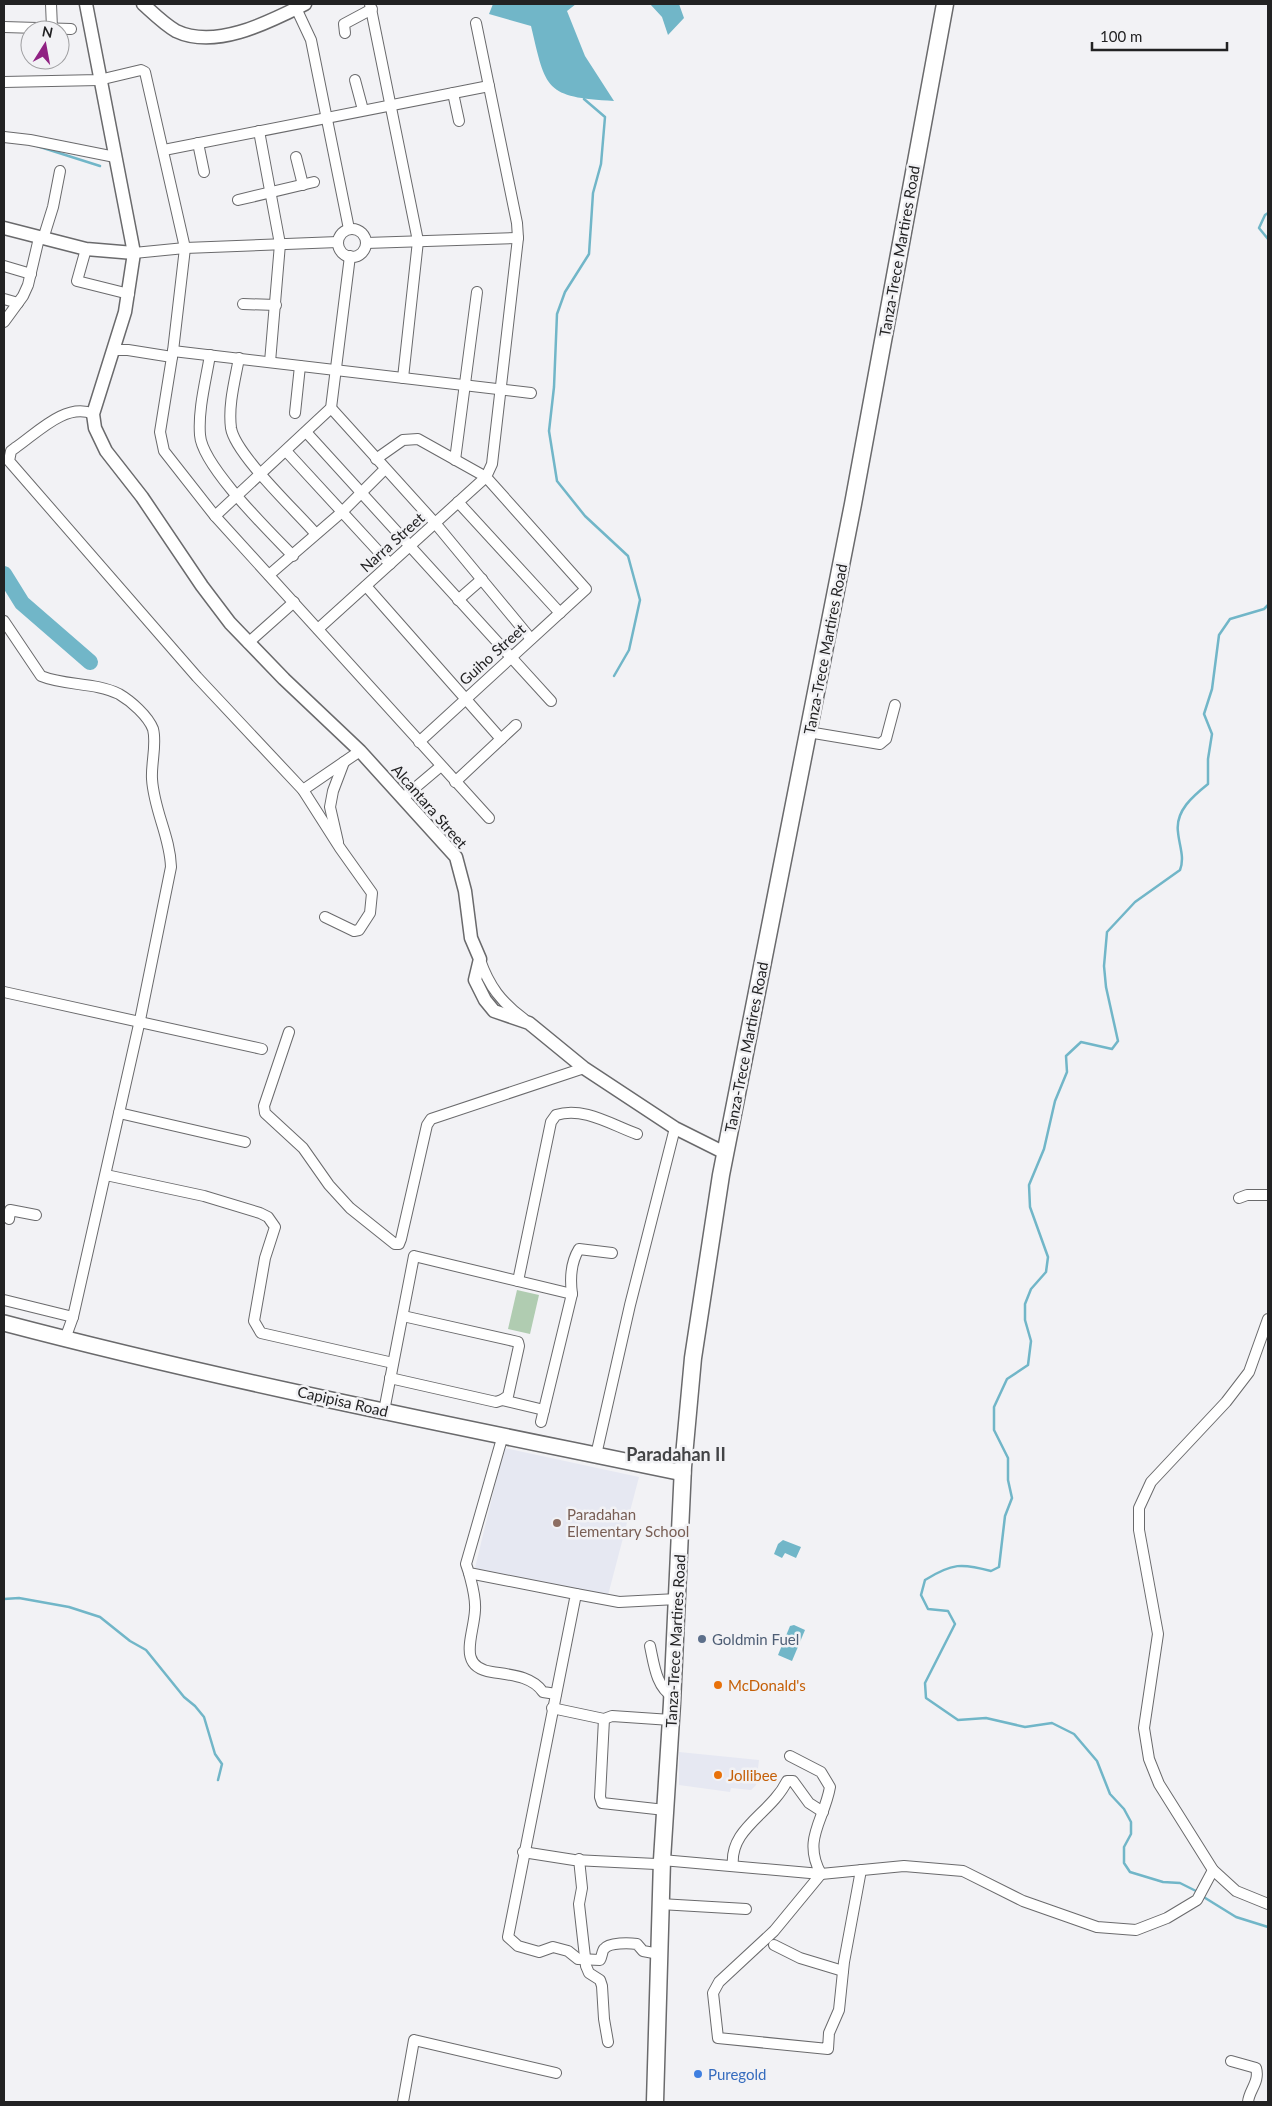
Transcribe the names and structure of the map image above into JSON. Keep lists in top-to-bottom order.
{
  "streets": {
    "main road": ["Tanza-Trece Martires Road", "Capipisa Road"],
    "street": ["Narra Street", "Guiho Street", "Alcantara Street"]
  },
  "crossings": [
    ["Tanza-Trece Martires Road", "Alcantara Street"],
    ["Tanza-Trece Martires Road", "Capipisa Road"],
    ["Narra Street", "Guiho Street"]
  ],
  "districts": ["Paradahan II"],
  "places": [
    "Paradahan Elementary School",
    "Goldmin Fuel",
    "McDonald's",
    "Jollibee",
    "Puregold"
  ],
  "scale_bar": "100 m",
  "north": "top"
}
